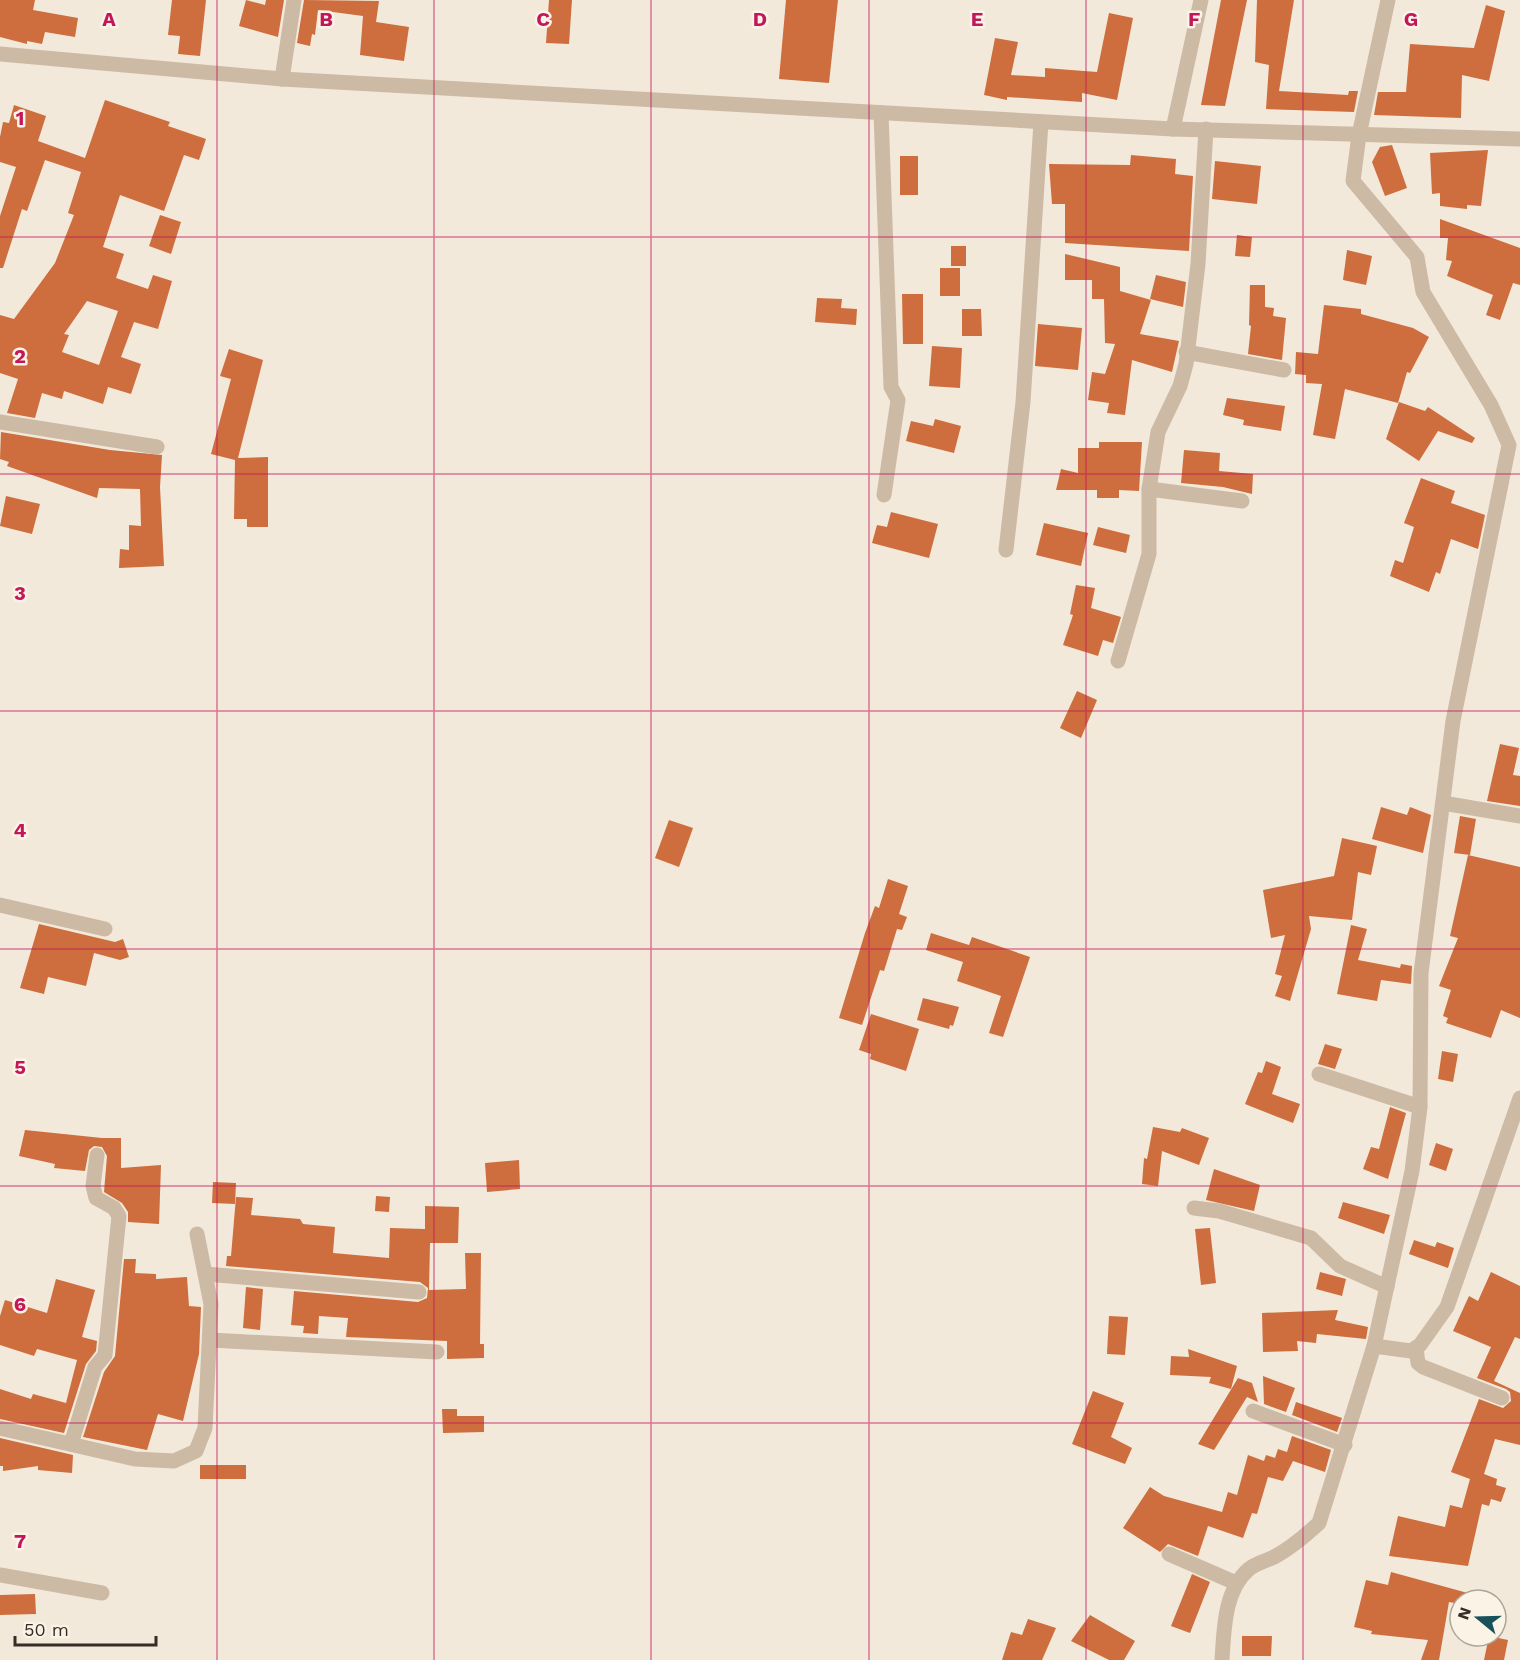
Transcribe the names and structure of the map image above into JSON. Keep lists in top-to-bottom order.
{
  "scale_bar": "50 m",
  "north": "left",
  "grid": {
    "columns": [
      "A",
      "B",
      "C",
      "D",
      "E",
      "F",
      "G"
    ],
    "rows": [
      "1",
      "2",
      "3",
      "4",
      "5",
      "6",
      "7"
    ]
  }
}
